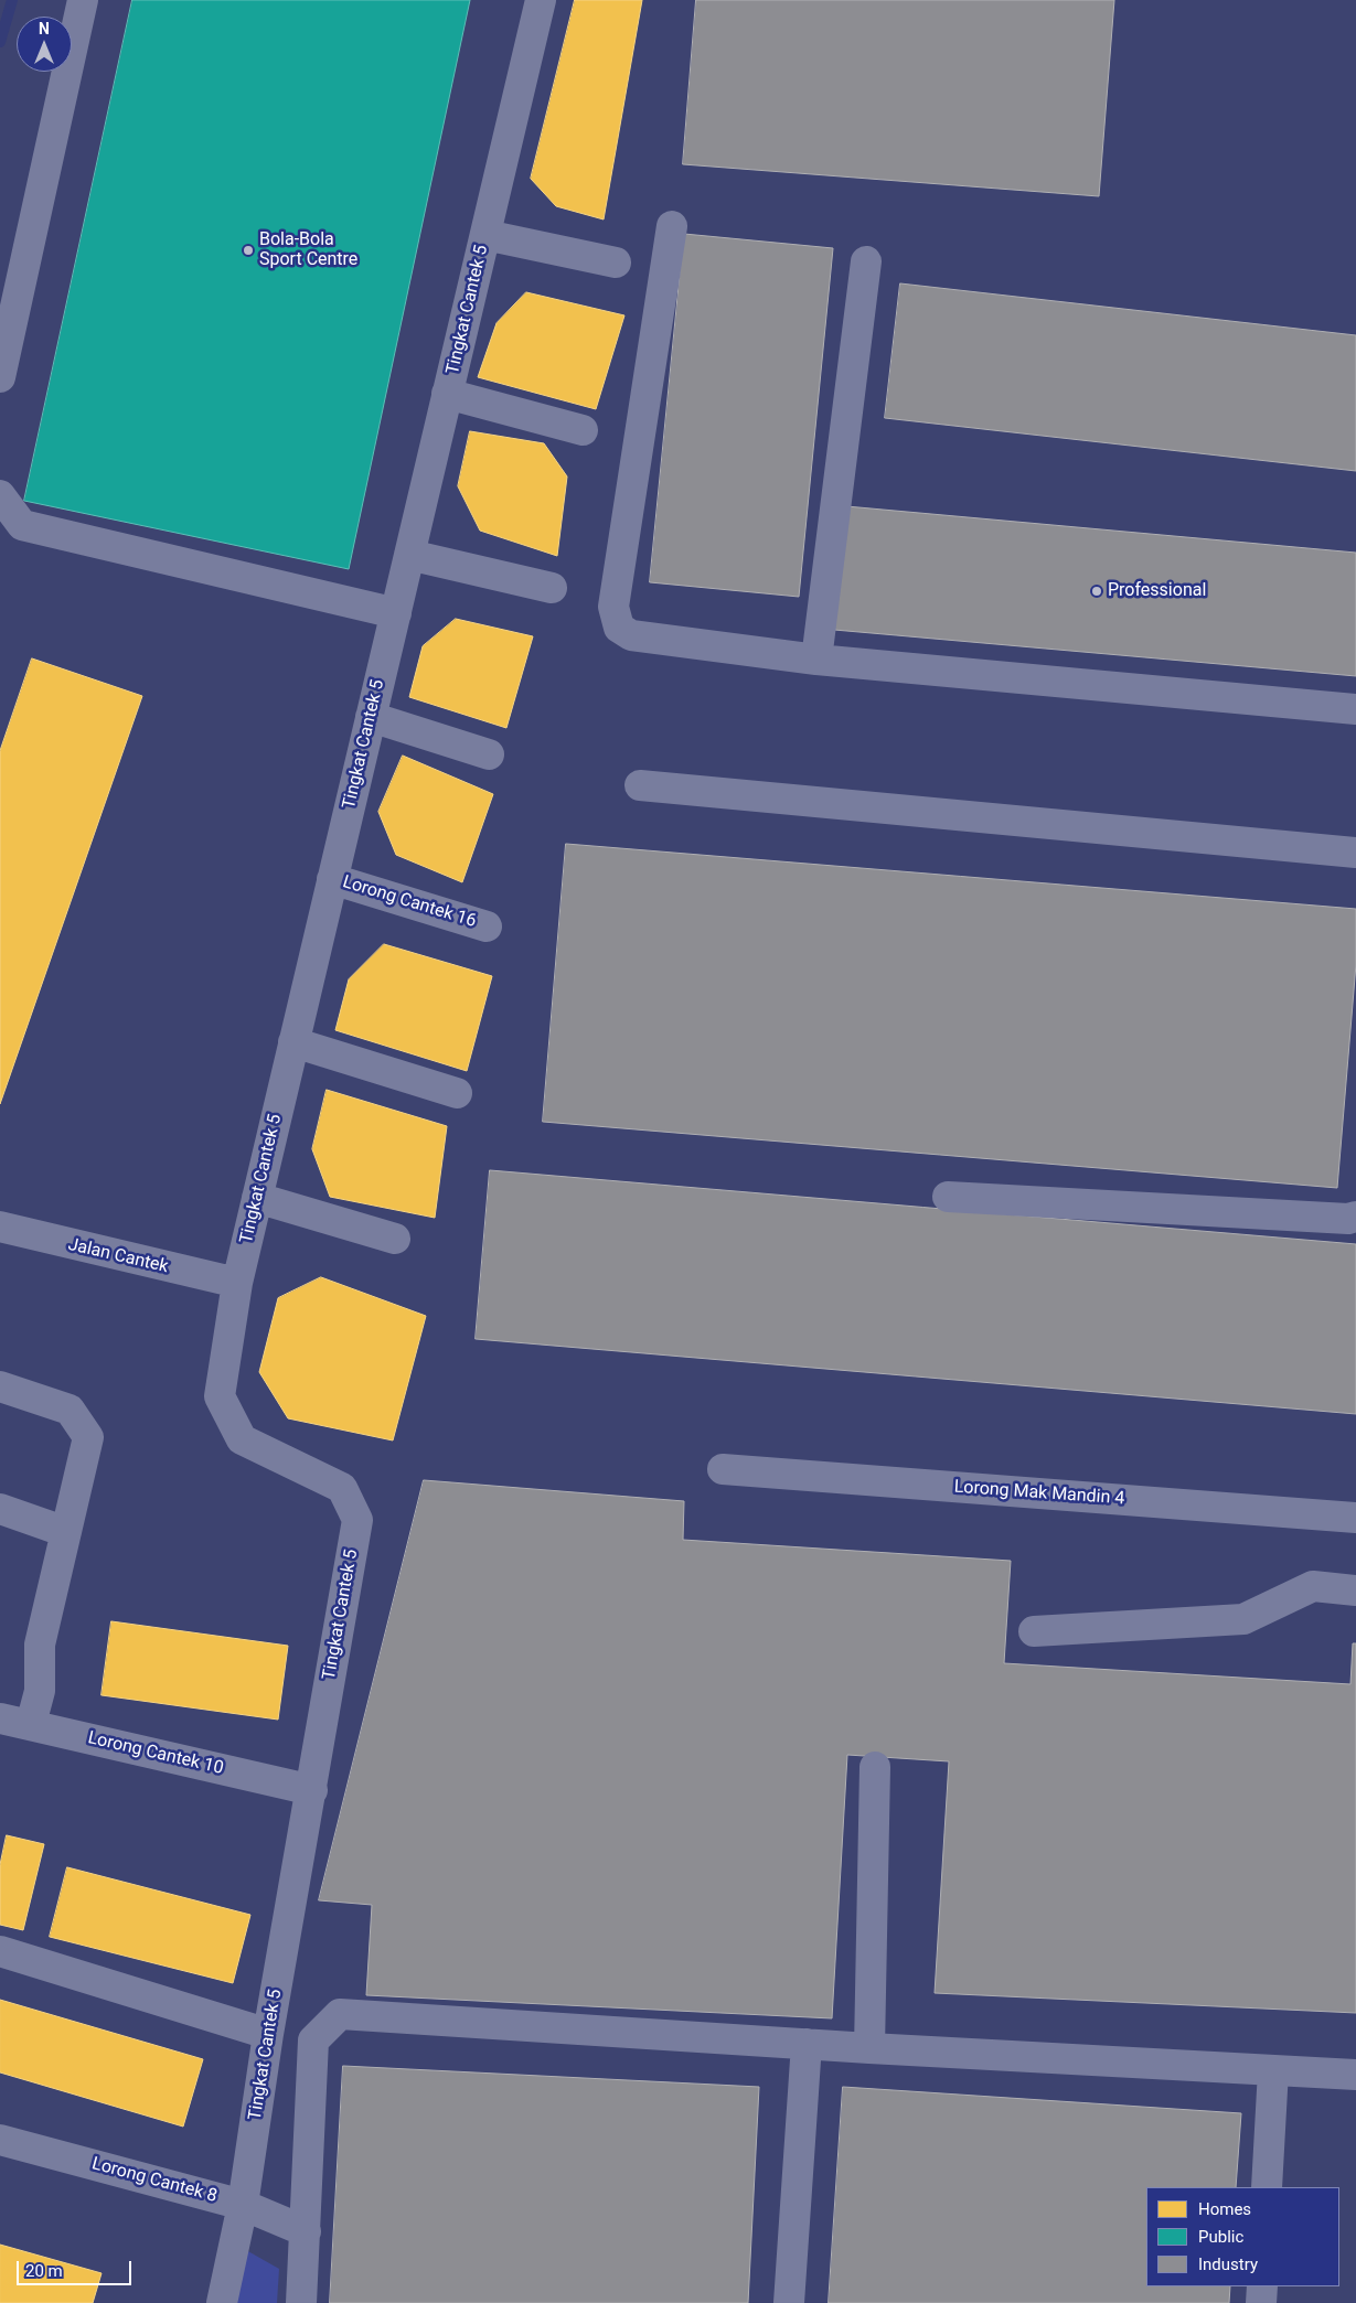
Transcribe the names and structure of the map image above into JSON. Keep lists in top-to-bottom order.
{
  "streets": {
    "street": [
      "Tingkat Cantek 5",
      "Lorong Cantek 16",
      "Jalan Cantek",
      "Lorong Mak Mandin 4",
      "Lorong Cantek 10",
      "Lorong Cantek 8"
    ]
  },
  "crossings": [
    ["Tingkat Cantek 5", "Lorong Cantek 16"],
    ["Tingkat Cantek 5", "Jalan Cantek"],
    ["Tingkat Cantek 5", "Lorong Cantek 10"],
    ["Tingkat Cantek 5", "Lorong Cantek 8"]
  ],
  "places": ["Bola-Bola Sport Centre", "Professional"],
  "legend": ["Homes", "Public", "Industry"],
  "scale_bar": "20 m",
  "north": "top"
}
